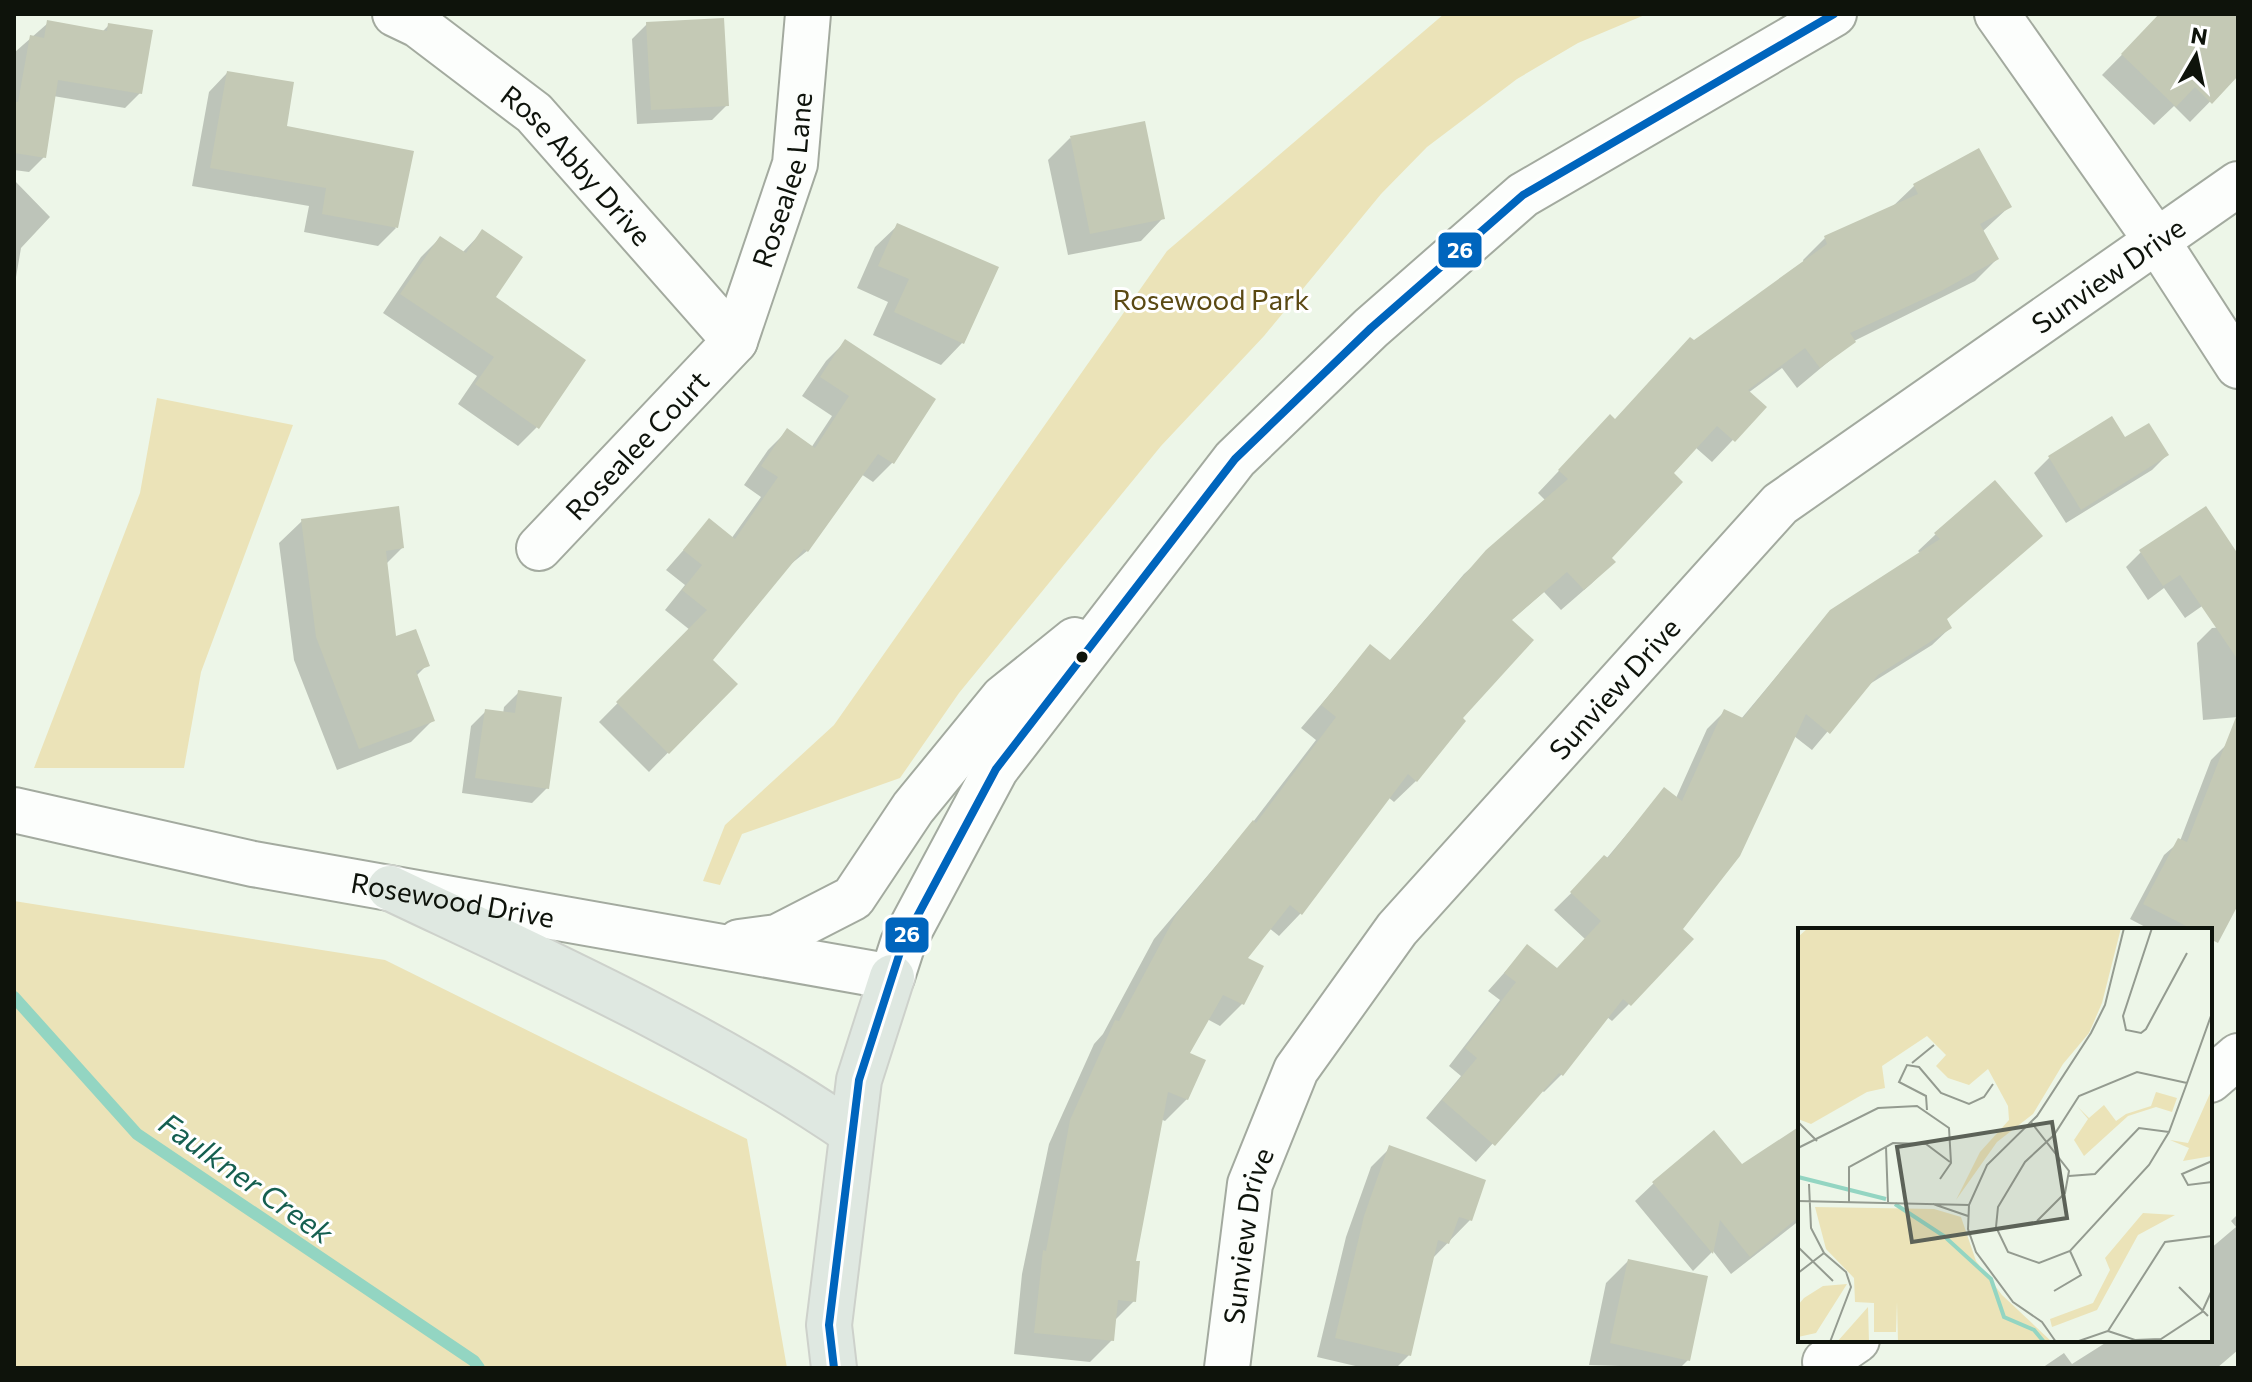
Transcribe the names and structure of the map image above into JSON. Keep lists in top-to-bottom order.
{
  "streets": {
    "street": [
      "Rose Abby Drive",
      "Rosealee Lane",
      "Sunview Drive",
      "Rosealee Court",
      "Rosewood Drive"
    ]
  },
  "crossings": [
    ["Rose Abby Drive", "Rosealee Lane"],
    ["Rose Abby Drive", "Rosealee Court"],
    ["Rosealee Lane", "Rosealee Court"]
  ],
  "water": ["Faulkner Creek"],
  "parks": ["Rosewood Park"],
  "lines": ["transit line 26"],
  "north": "top"
}
